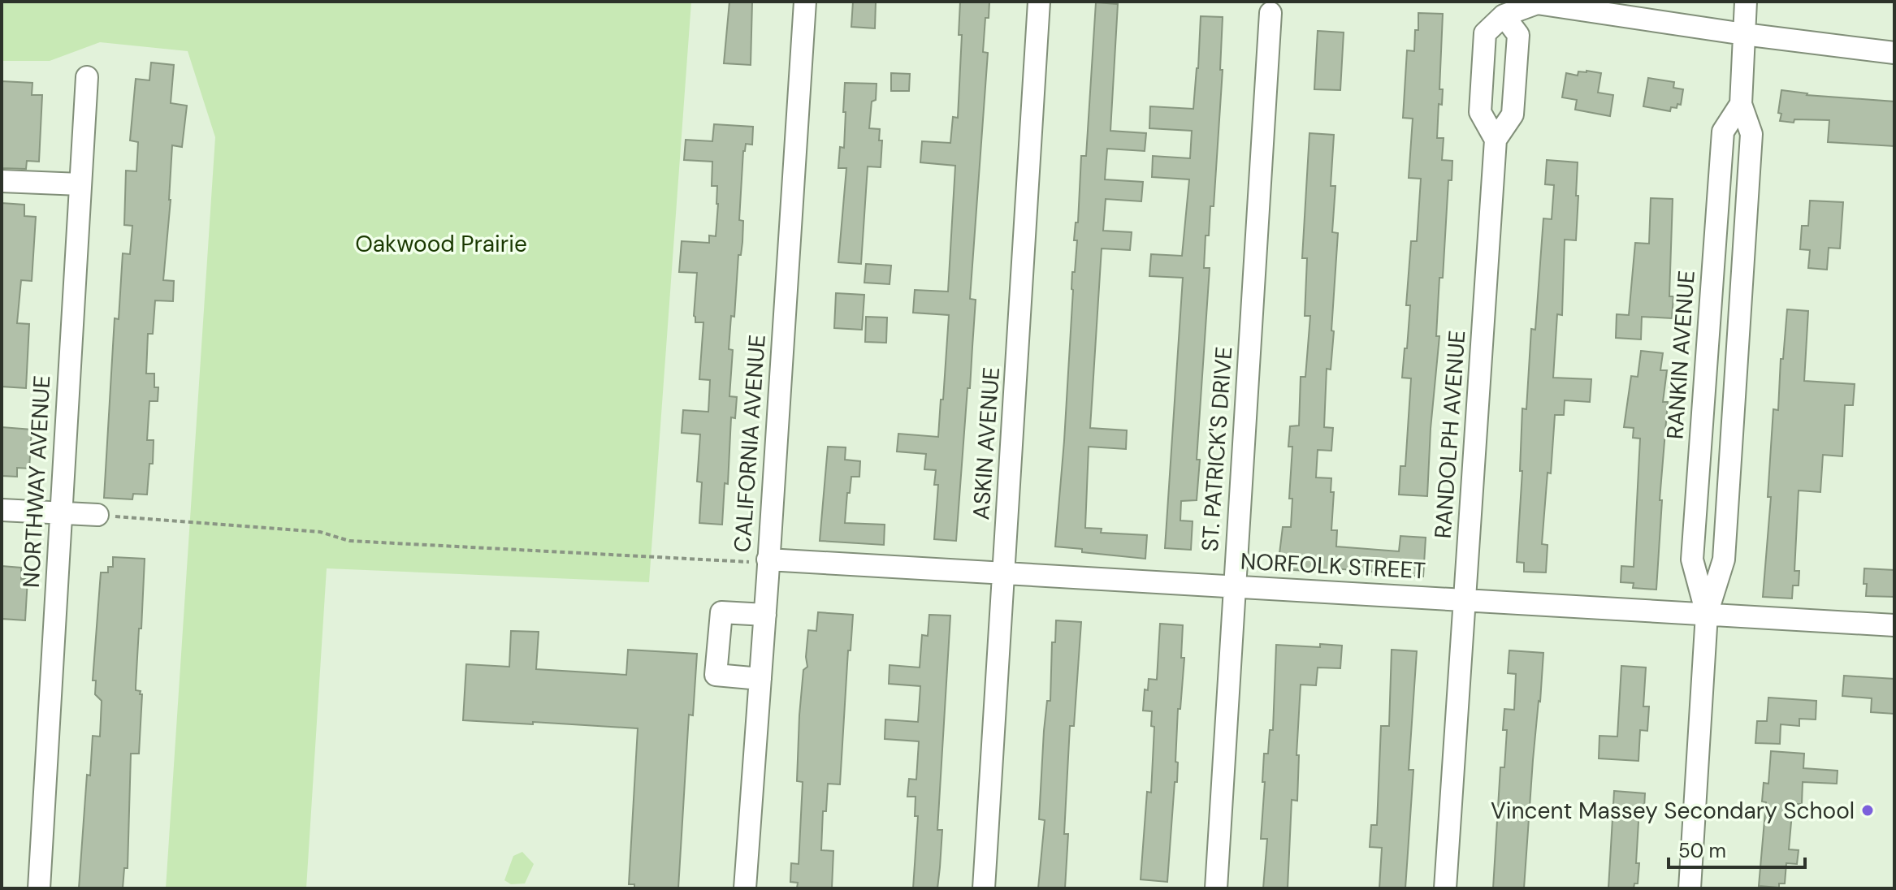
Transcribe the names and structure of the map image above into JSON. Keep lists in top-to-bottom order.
{
  "streets": {
    "street": [
      "RANKIN AVENUE",
      "RANDOLPH AVENUE",
      "CALIFORNIA AVENUE",
      "ASKIN AVENUE",
      "ST. PATRICK'S DRIVE",
      "NORTHWAY AVENUE",
      "NORFOLK STREET"
    ]
  },
  "crossings": [
    ["RANKIN AVENUE", "NORFOLK STREET"],
    ["RANDOLPH AVENUE", "NORFOLK STREET"],
    ["CALIFORNIA AVENUE", "NORFOLK STREET"],
    ["ASKIN AVENUE", "NORFOLK STREET"],
    ["ST. PATRICK'S DRIVE", "NORFOLK STREET"]
  ],
  "parks": ["Oakwood Prairie"],
  "places": ["Vincent Massey Secondary School"],
  "scale_bar": "50 m"
}
